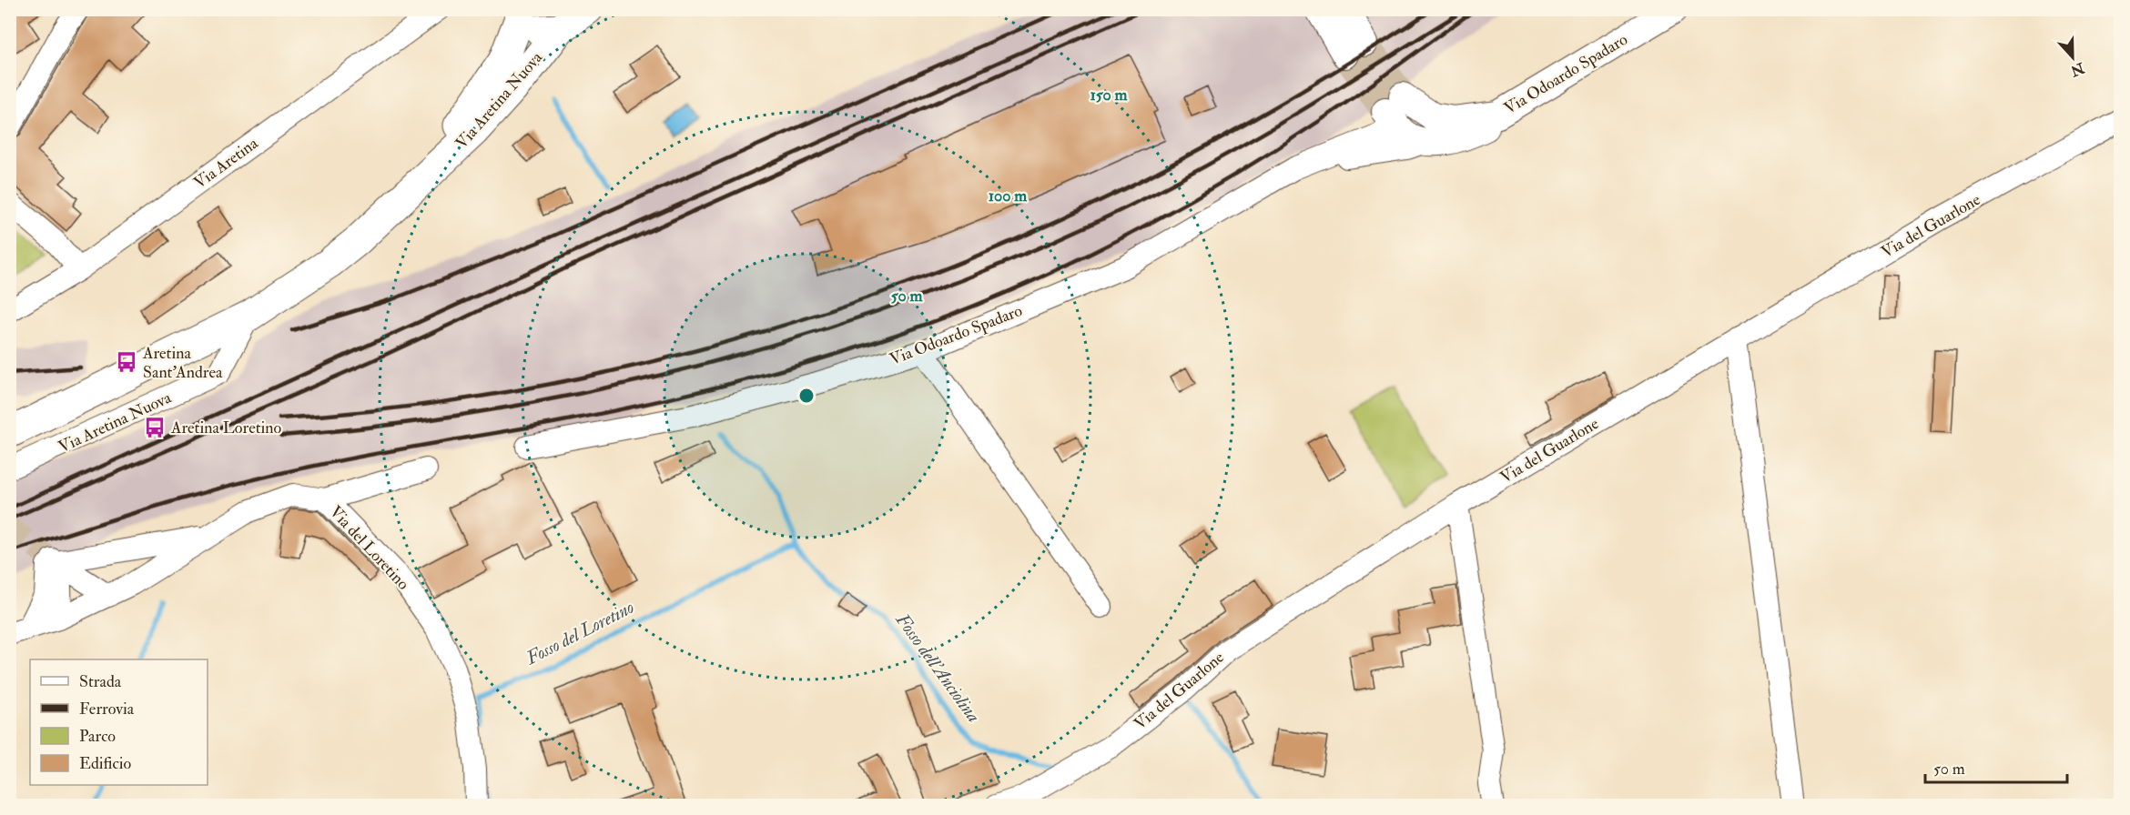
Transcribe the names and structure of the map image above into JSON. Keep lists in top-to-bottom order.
{
  "streets": {
    "main road": ["Via Aretina Nuova"],
    "street": [
      "Via Odoardo Spadaro",
      "Via Aretina",
      "Via del Guarlone",
      "Via del Loretino"
    ]
  },
  "water": ["Fosso del Loretino", "Fosso dell'Anciolina"],
  "places": {
    "bus stop": ["Aretina Sant'Andrea", "Aretina Loretino"]
  },
  "legend": [
    "Strada",
    "Ferrovia",
    "Parco",
    "Edificio"
  ],
  "scale_bar": "50 m",
  "north": "bottom",
  "rings": ["150 m", "100 m", "50 m"]
}
